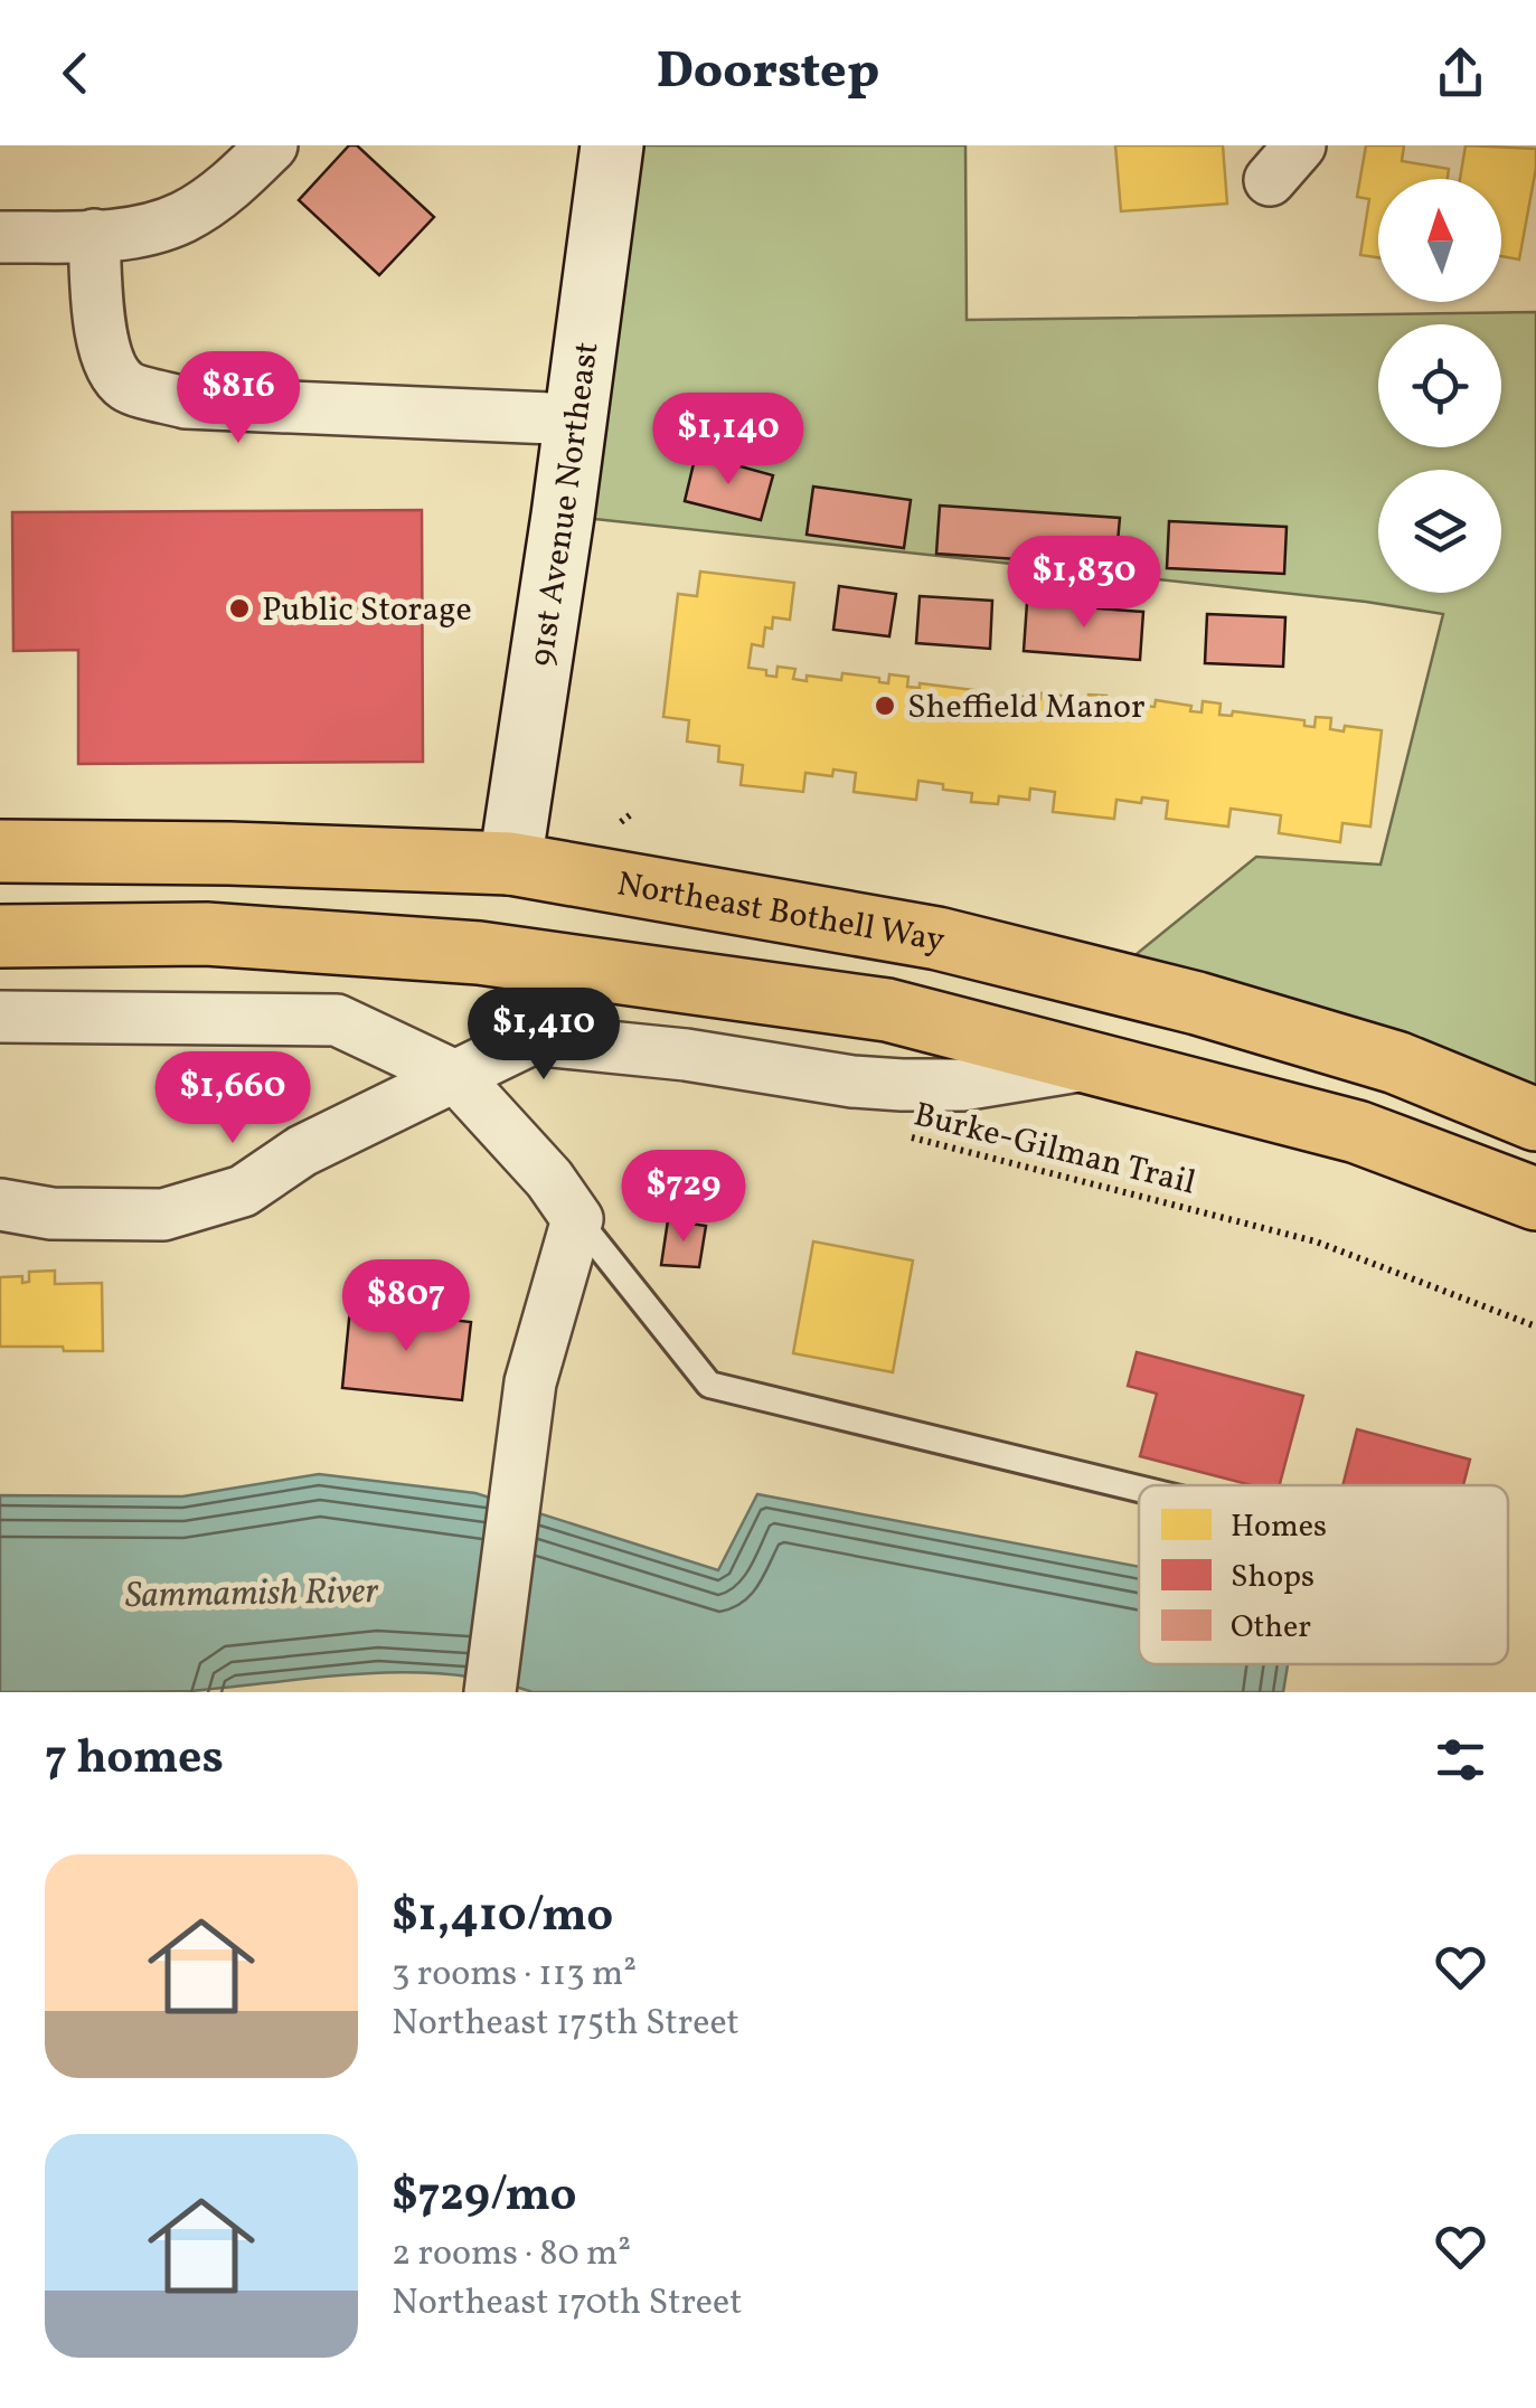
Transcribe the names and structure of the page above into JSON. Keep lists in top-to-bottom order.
{
  "streets": {
    "main road": ["Northeast Bothell Way"],
    "street": ["91st Avenue Northeast"],
    "path": ["Burke-Gilman Trail"]
  },
  "crossings": [
    ["91st Avenue Northeast", "Northeast Bothell Way"]
  ],
  "water": ["Sammamish River"],
  "places": ["Public Storage", "Sheffield Manor"],
  "legend": ["Homes", "Shops", "Other"],
  "north": "top",
  "page": {
    "header": "Doorstep",
    "price": [
      "$816",
      "$1,140",
      "$1,830",
      "$1,410",
      "$1,660",
      "$729",
      "$807"
    ],
    "heading": "7 homes",
    "list": [
      {
        "name": "$1,410/mo",
        "note": "3 rooms · 113 m² · Northeast 175th Street"
      },
      {
        "name": "$729/mo",
        "note": "2 rooms · 80 m² · Northeast 170th Street"
      }
    ]
  }
}
